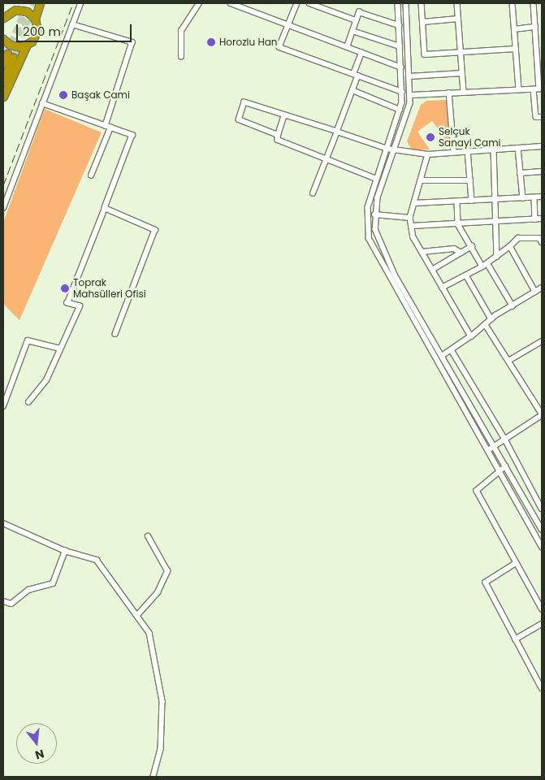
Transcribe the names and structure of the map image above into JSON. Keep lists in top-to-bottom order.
{
  "places": [
    "Horozlu Han",
    "Başak Cami",
    "Selçuk Sanayi Cami",
    "Toprak Mahsülleri Ofisi"
  ],
  "scale_bar": "200 m",
  "north": "bottom"
}
